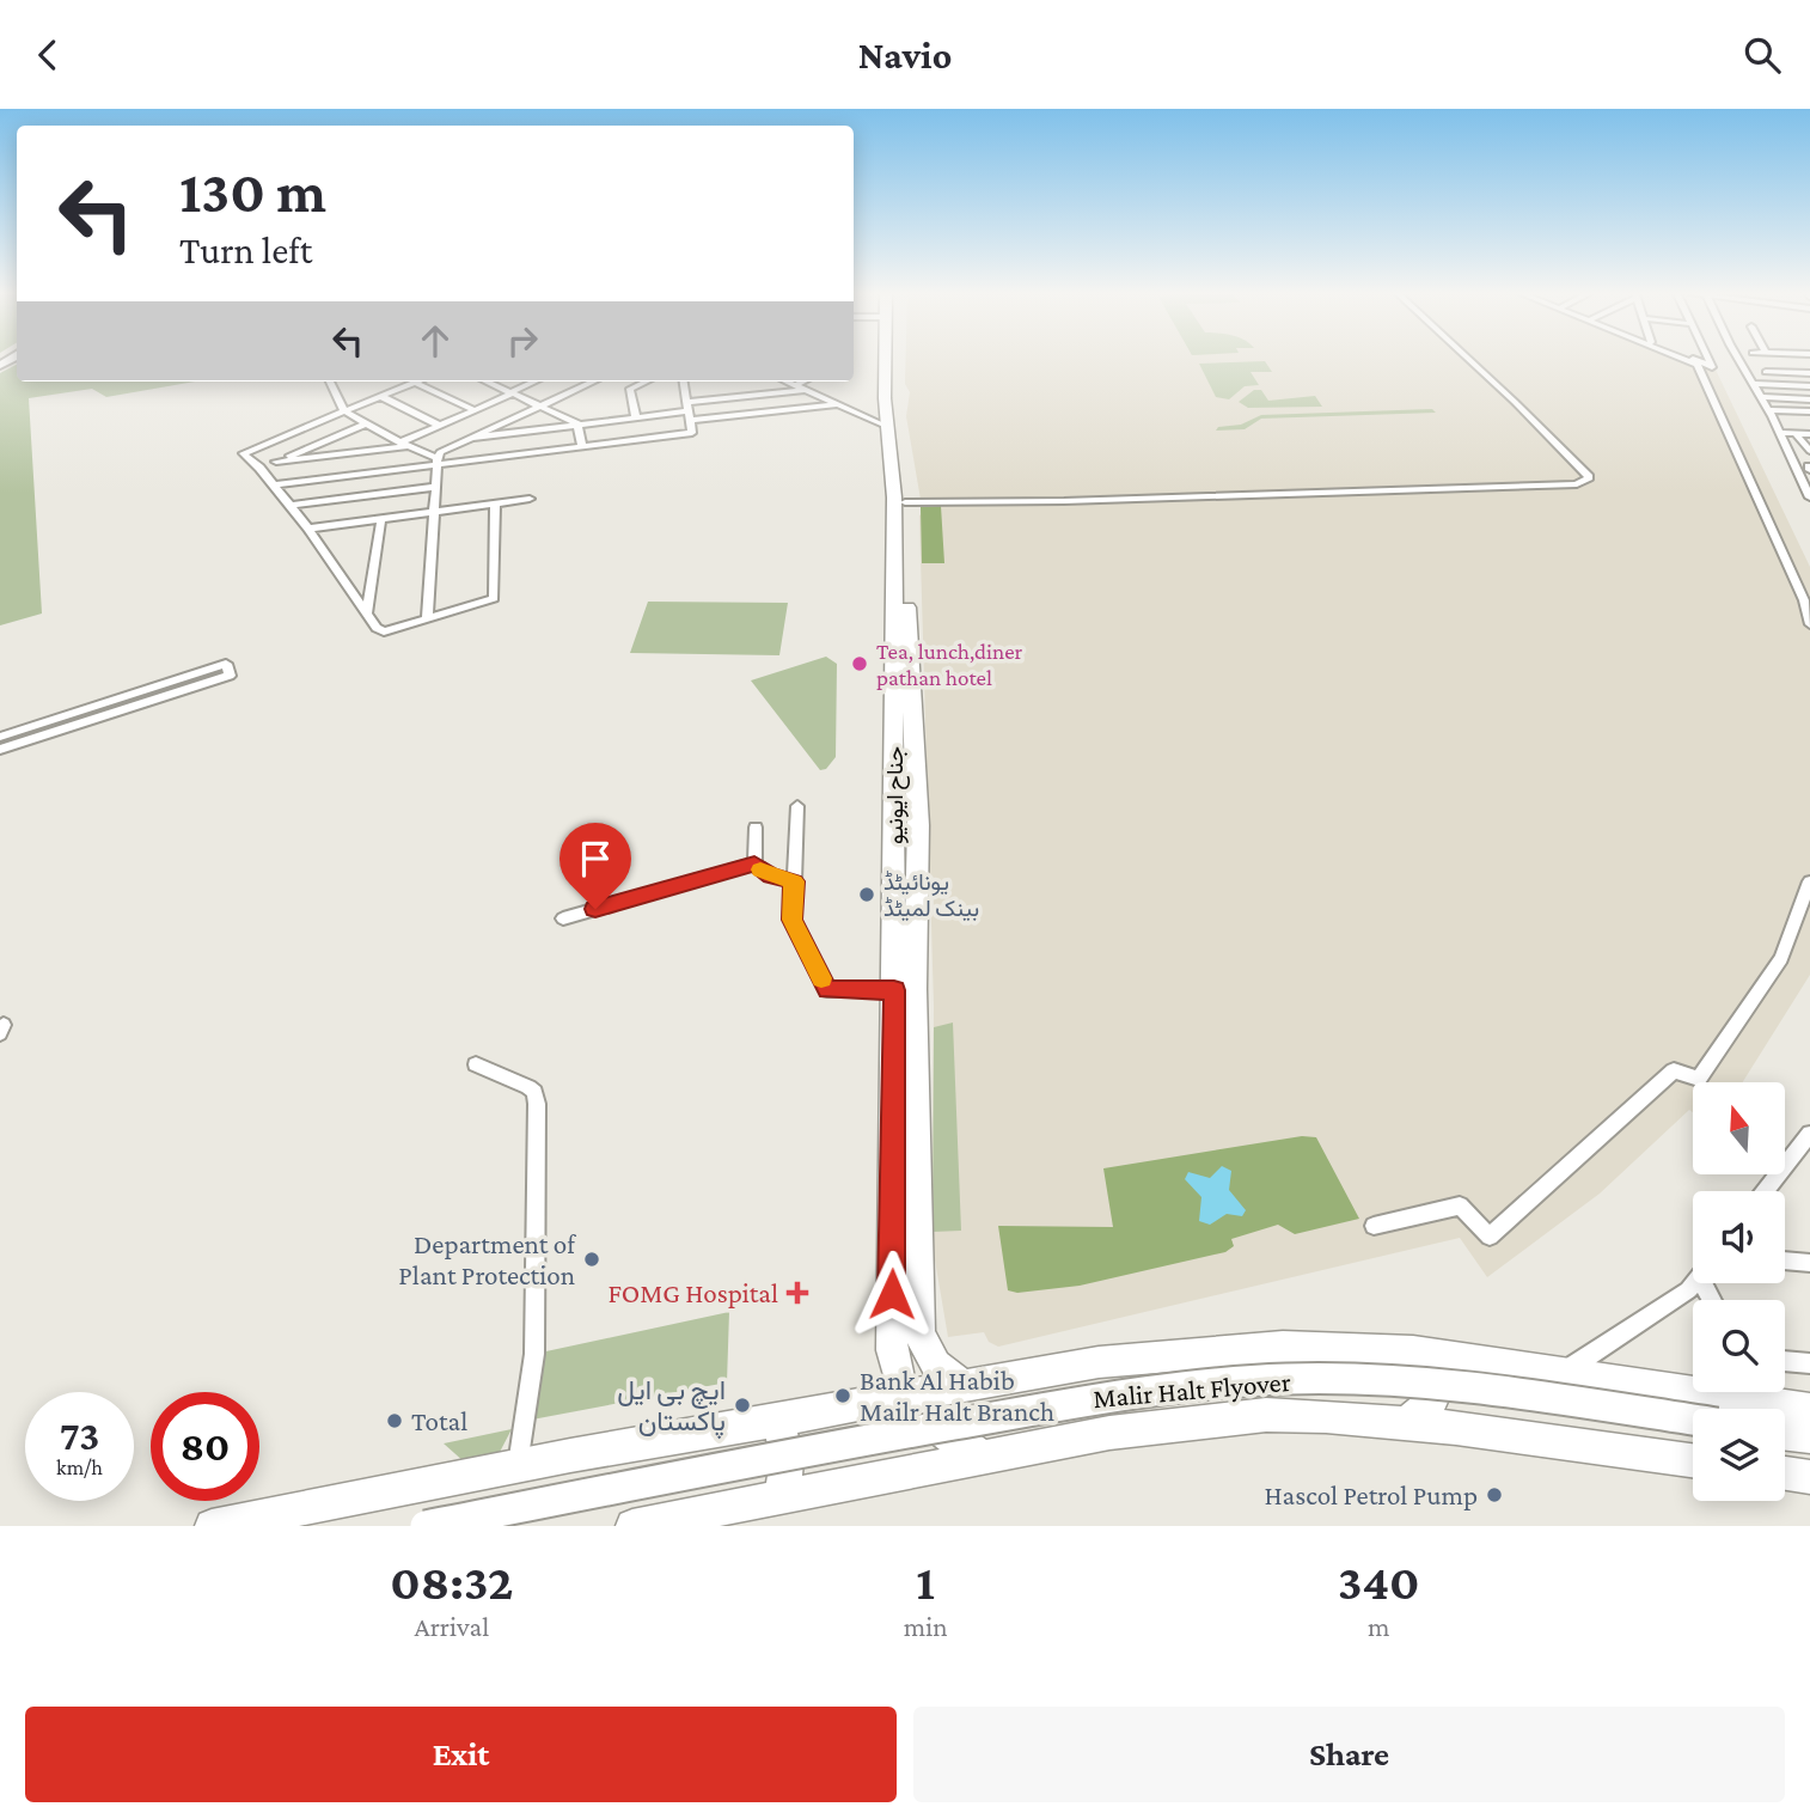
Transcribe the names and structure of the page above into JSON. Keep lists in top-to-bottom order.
{
  "streets": {
    "highway": ["جناح ایونیو", "Malir Halt Flyover"]
  },
  "crossings": [
    ["جناح ایونیو", "Malir Halt Flyover"]
  ],
  "places": {
    "other": [
      "Tea, lunch,diner pathan hotel",
      "یونائیٹڈ بینک لمیٹڈ",
      "Department of Plant Protection",
      "Bank Al Habib Mailr Halt Branch",
      "ایچ بی ایل پاکستان",
      "Total",
      "Hascol Petrol Pump"
    ],
    "health": ["FOMG Hospital"]
  },
  "north": "top",
  "page": {
    "header": "Navio",
    "turn": ["130 m", "Turn left"],
    "speed": "73 km/h",
    "limit": "80",
    "eta": [
      "08:32",
      "Arrival",
      "1",
      "min",
      "340",
      "m"
    ],
    "buttons": ["Exit", "Share"]
  }
}
